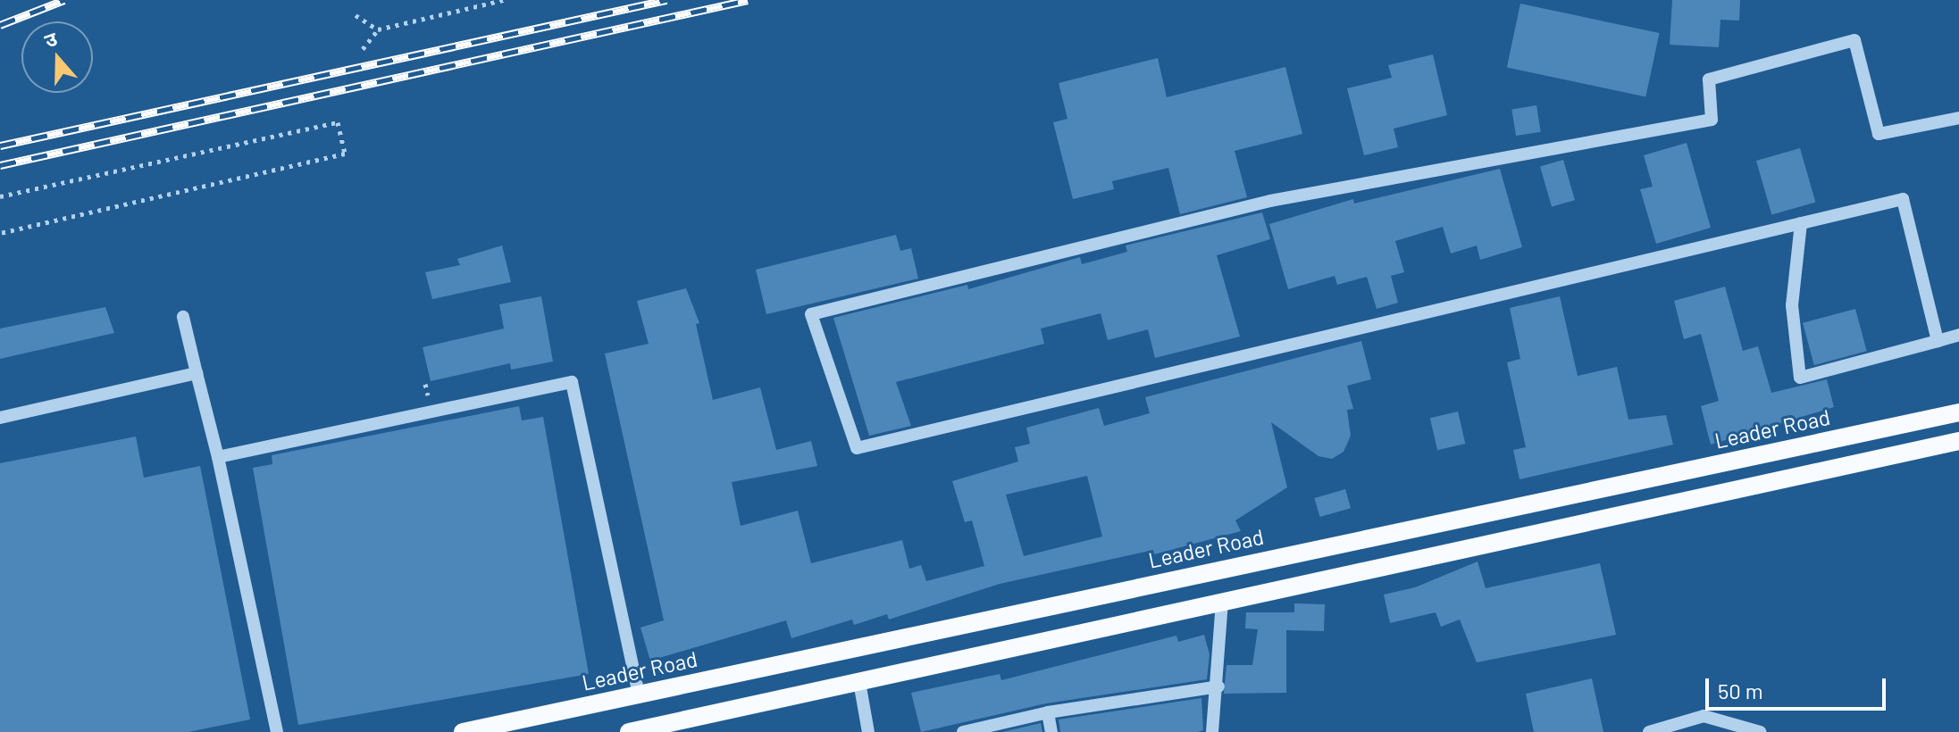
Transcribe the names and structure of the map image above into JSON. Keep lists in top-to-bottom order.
{
  "streets": {
    "main road": ["Leader Road"]
  },
  "scale_bar": "50 m",
  "north": "top"
}
